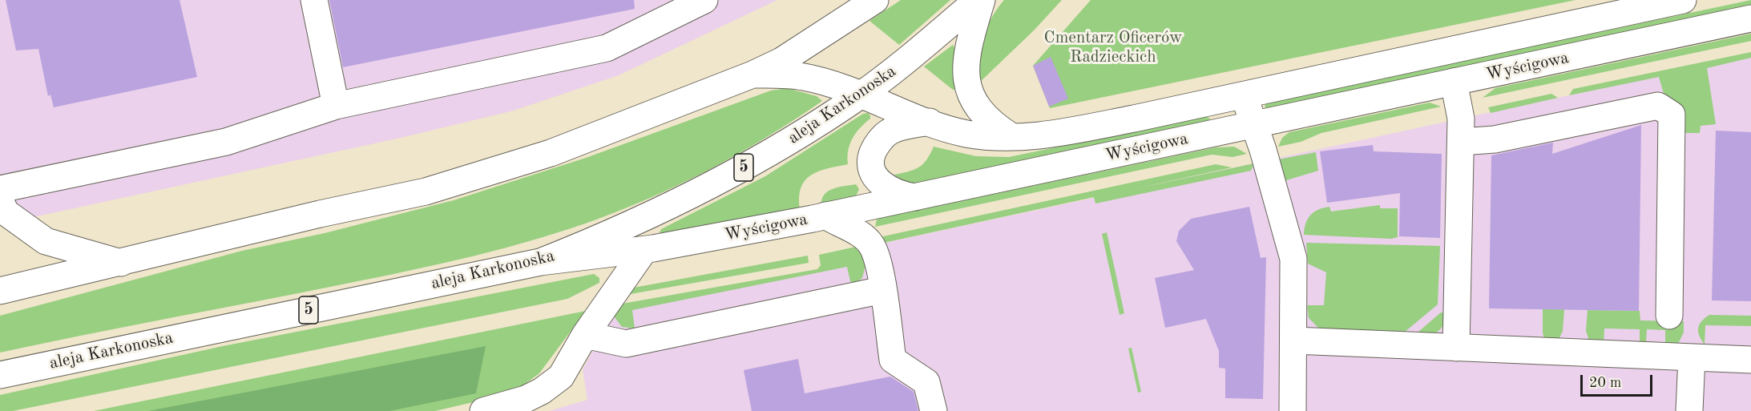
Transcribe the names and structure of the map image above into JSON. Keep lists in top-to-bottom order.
{
  "streets": {
    "main road": ["Wyścigowa", "aleja Karkonoska", "5"]
  },
  "crossings": [
    ["Wyścigowa", "aleja Karkonoska"]
  ],
  "parks": ["Cmentarz Oficerów Radzieckich"],
  "scale_bar": "20 m"
}
